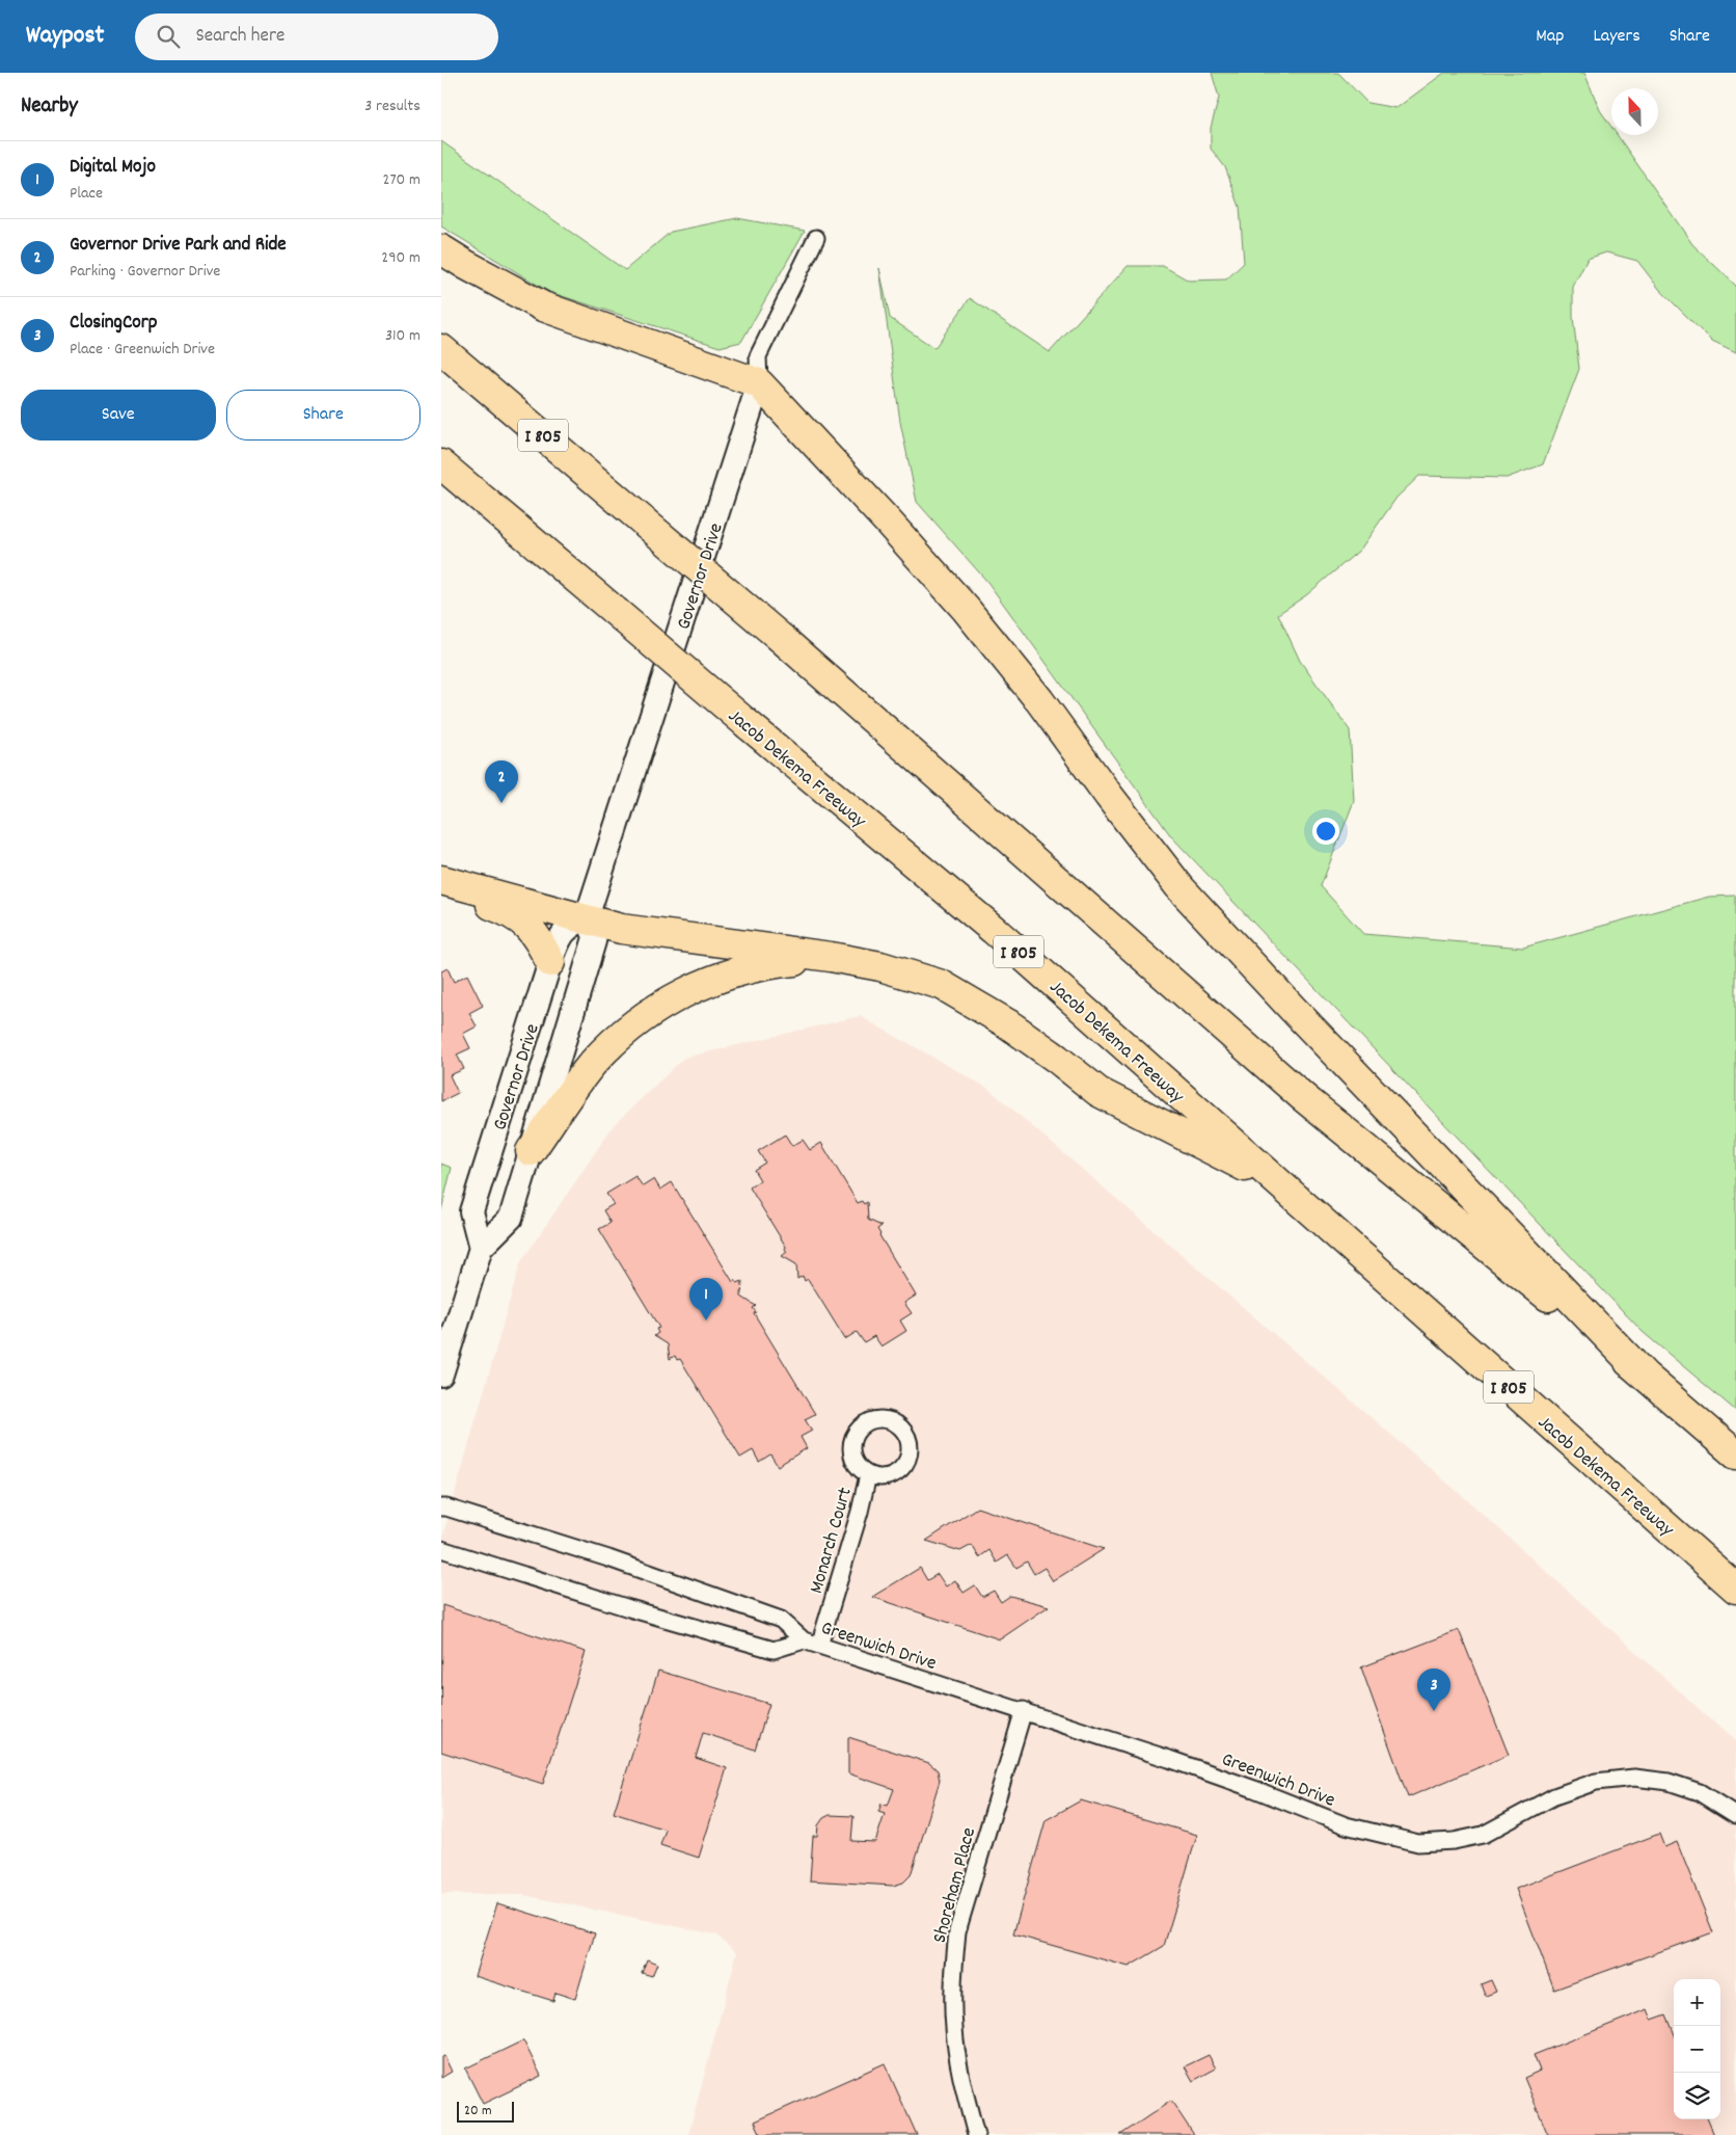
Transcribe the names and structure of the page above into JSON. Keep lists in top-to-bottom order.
{
  "streets": {
    "highway": ["I 805", "Jacob Dekema Freeway"],
    "main road": ["Governor Drive"],
    "street": ["Monarch Court", "Greenwich Drive", "Shoreham Place"]
  },
  "crossings": [
    ["Monarch Court", "Greenwich Drive"],
    ["Greenwich Drive", "Shoreham Place"]
  ],
  "scale_bar": "20 m",
  "north": "top",
  "page": {
    "header": "Waypost",
    "search": "Search here",
    "nav": ["Map", "Layers", "Share"],
    "heading": ["Nearby", "3 results"],
    "list": [
      {
        "mark": "1",
        "name": "Digital Mojo",
        "note": "Place",
        "value": "270 m"
      },
      {
        "mark": "2",
        "name": "Governor Drive Park and Ride",
        "note": "Parking · Governor Drive",
        "value": "290 m"
      },
      {
        "mark": "3",
        "name": "ClosingCorp",
        "note": "Place · Greenwich Drive",
        "value": "310 m"
      }
    ],
    "buttons": ["Save", "Share"],
    "pins": ["2", "1", "3"],
    "map_buttons": ["+", "−"],
    "scale": "20 m"
  }
}
